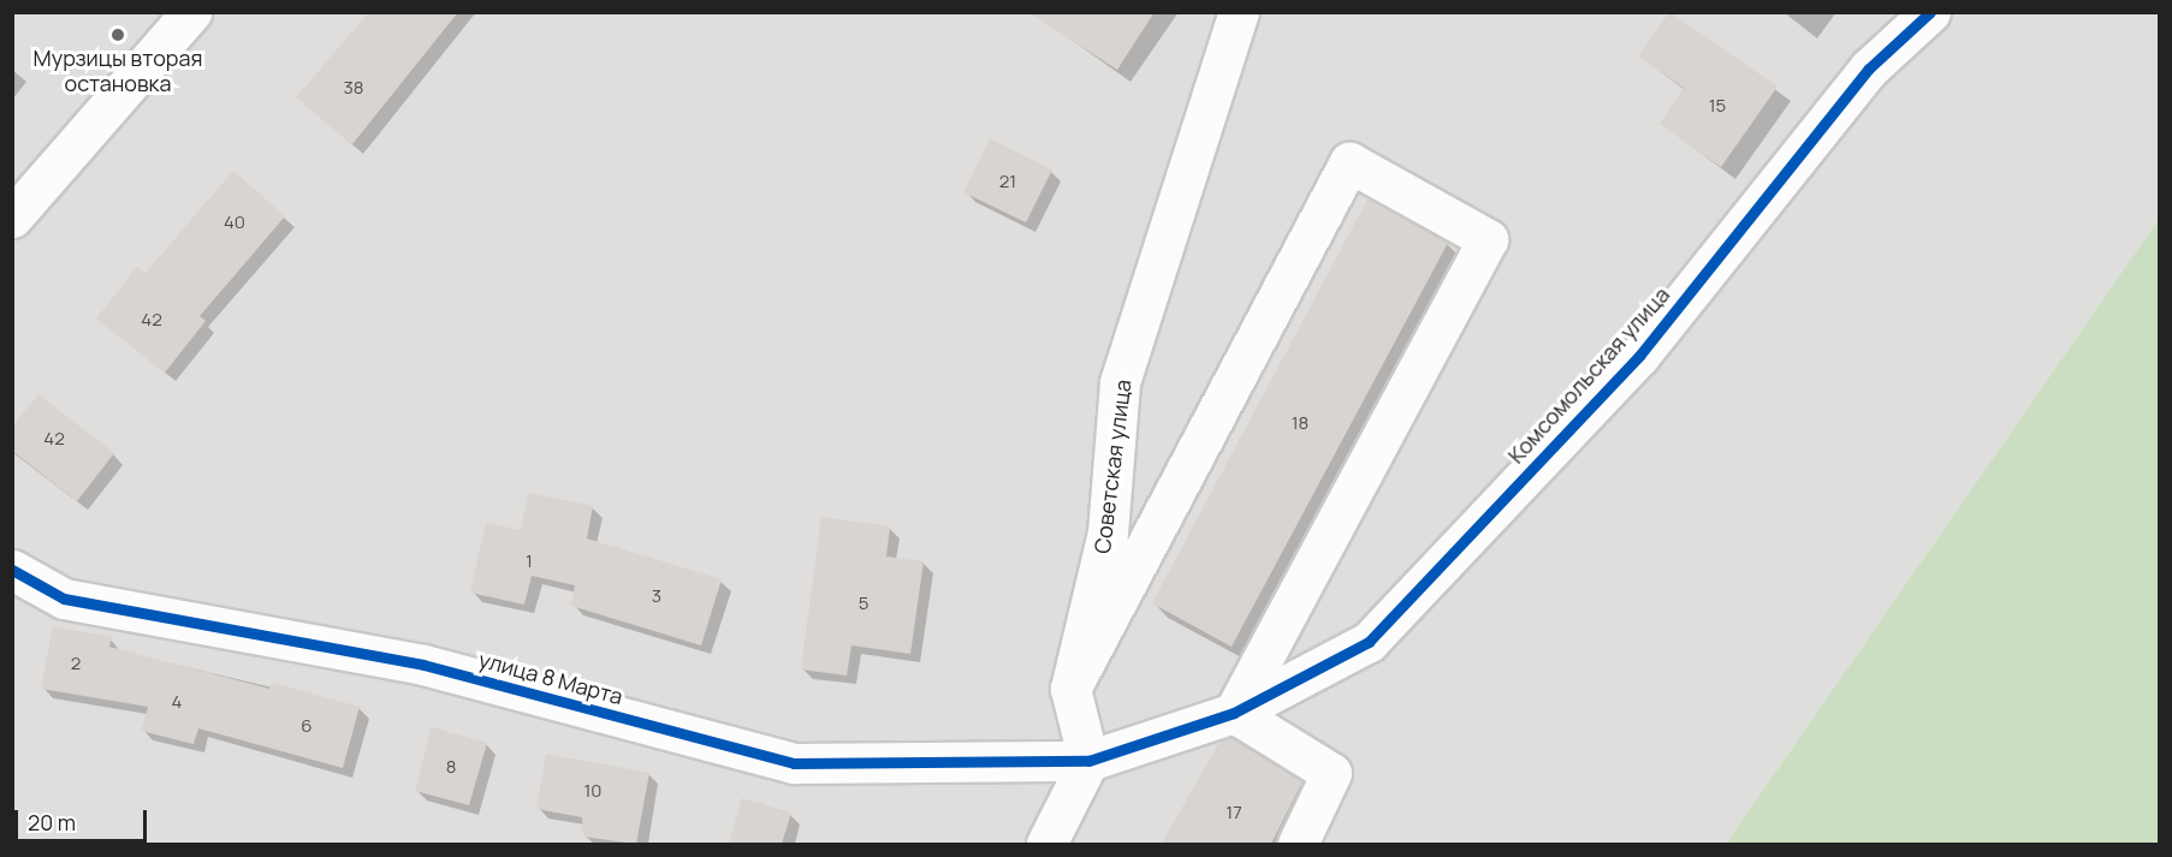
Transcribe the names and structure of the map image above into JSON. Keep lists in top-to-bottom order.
{
  "streets": {
    "street": ["Комсомольская улица", "Советская улица", "улица 8 Марта"]
  },
  "crossings": [
    ["Комсомольская улица", "Советская улица"],
    ["Комсомольская улица", "улица 8 Марта"],
    ["Советская улица", "улица 8 Марта"]
  ],
  "places": ["Мурзицы вторая остановка"],
  "house_numbers": [
    "38",
    "15",
    "21",
    "40",
    "42",
    "18",
    "42",
    "1",
    "3",
    "5",
    "2",
    "4",
    "6",
    "8",
    "10",
    "17"
  ],
  "scale_bar": "20 m"
}
